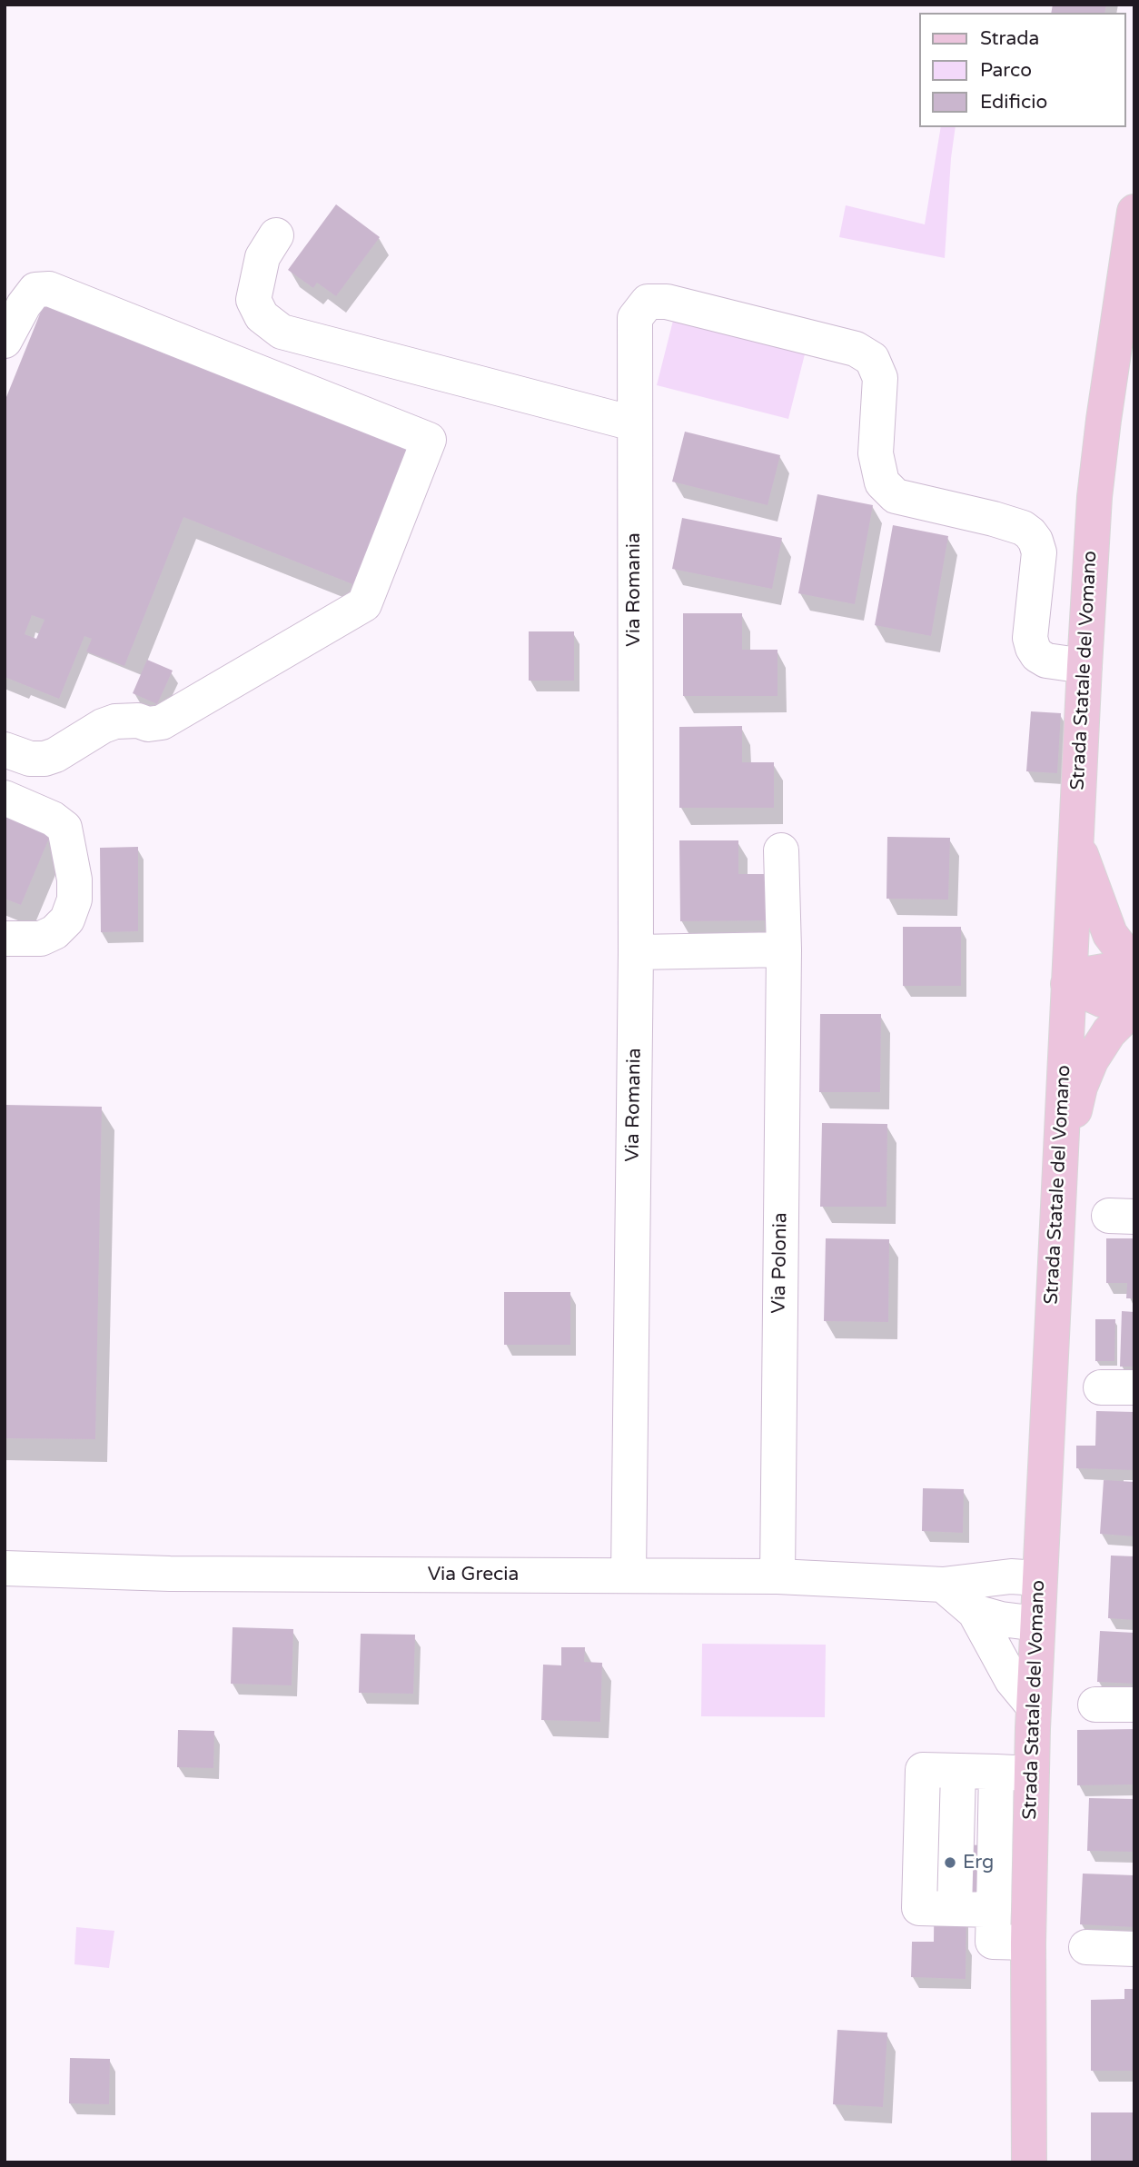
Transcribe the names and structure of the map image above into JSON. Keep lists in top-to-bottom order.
{
  "streets": {
    "main road": ["Strada Statale del Vomano"],
    "street": ["Via Romania", "Via Polonia", "Via Grecia"]
  },
  "crossings": [
    ["Via Romania", "Strada Statale del Vomano"],
    ["Via Romania", "Via Grecia"],
    ["Strada Statale del Vomano", "Via Grecia"],
    ["Via Polonia", "Via Grecia"]
  ],
  "places": ["Erg"],
  "legend": ["Strada", "Parco", "Edificio"]
}
